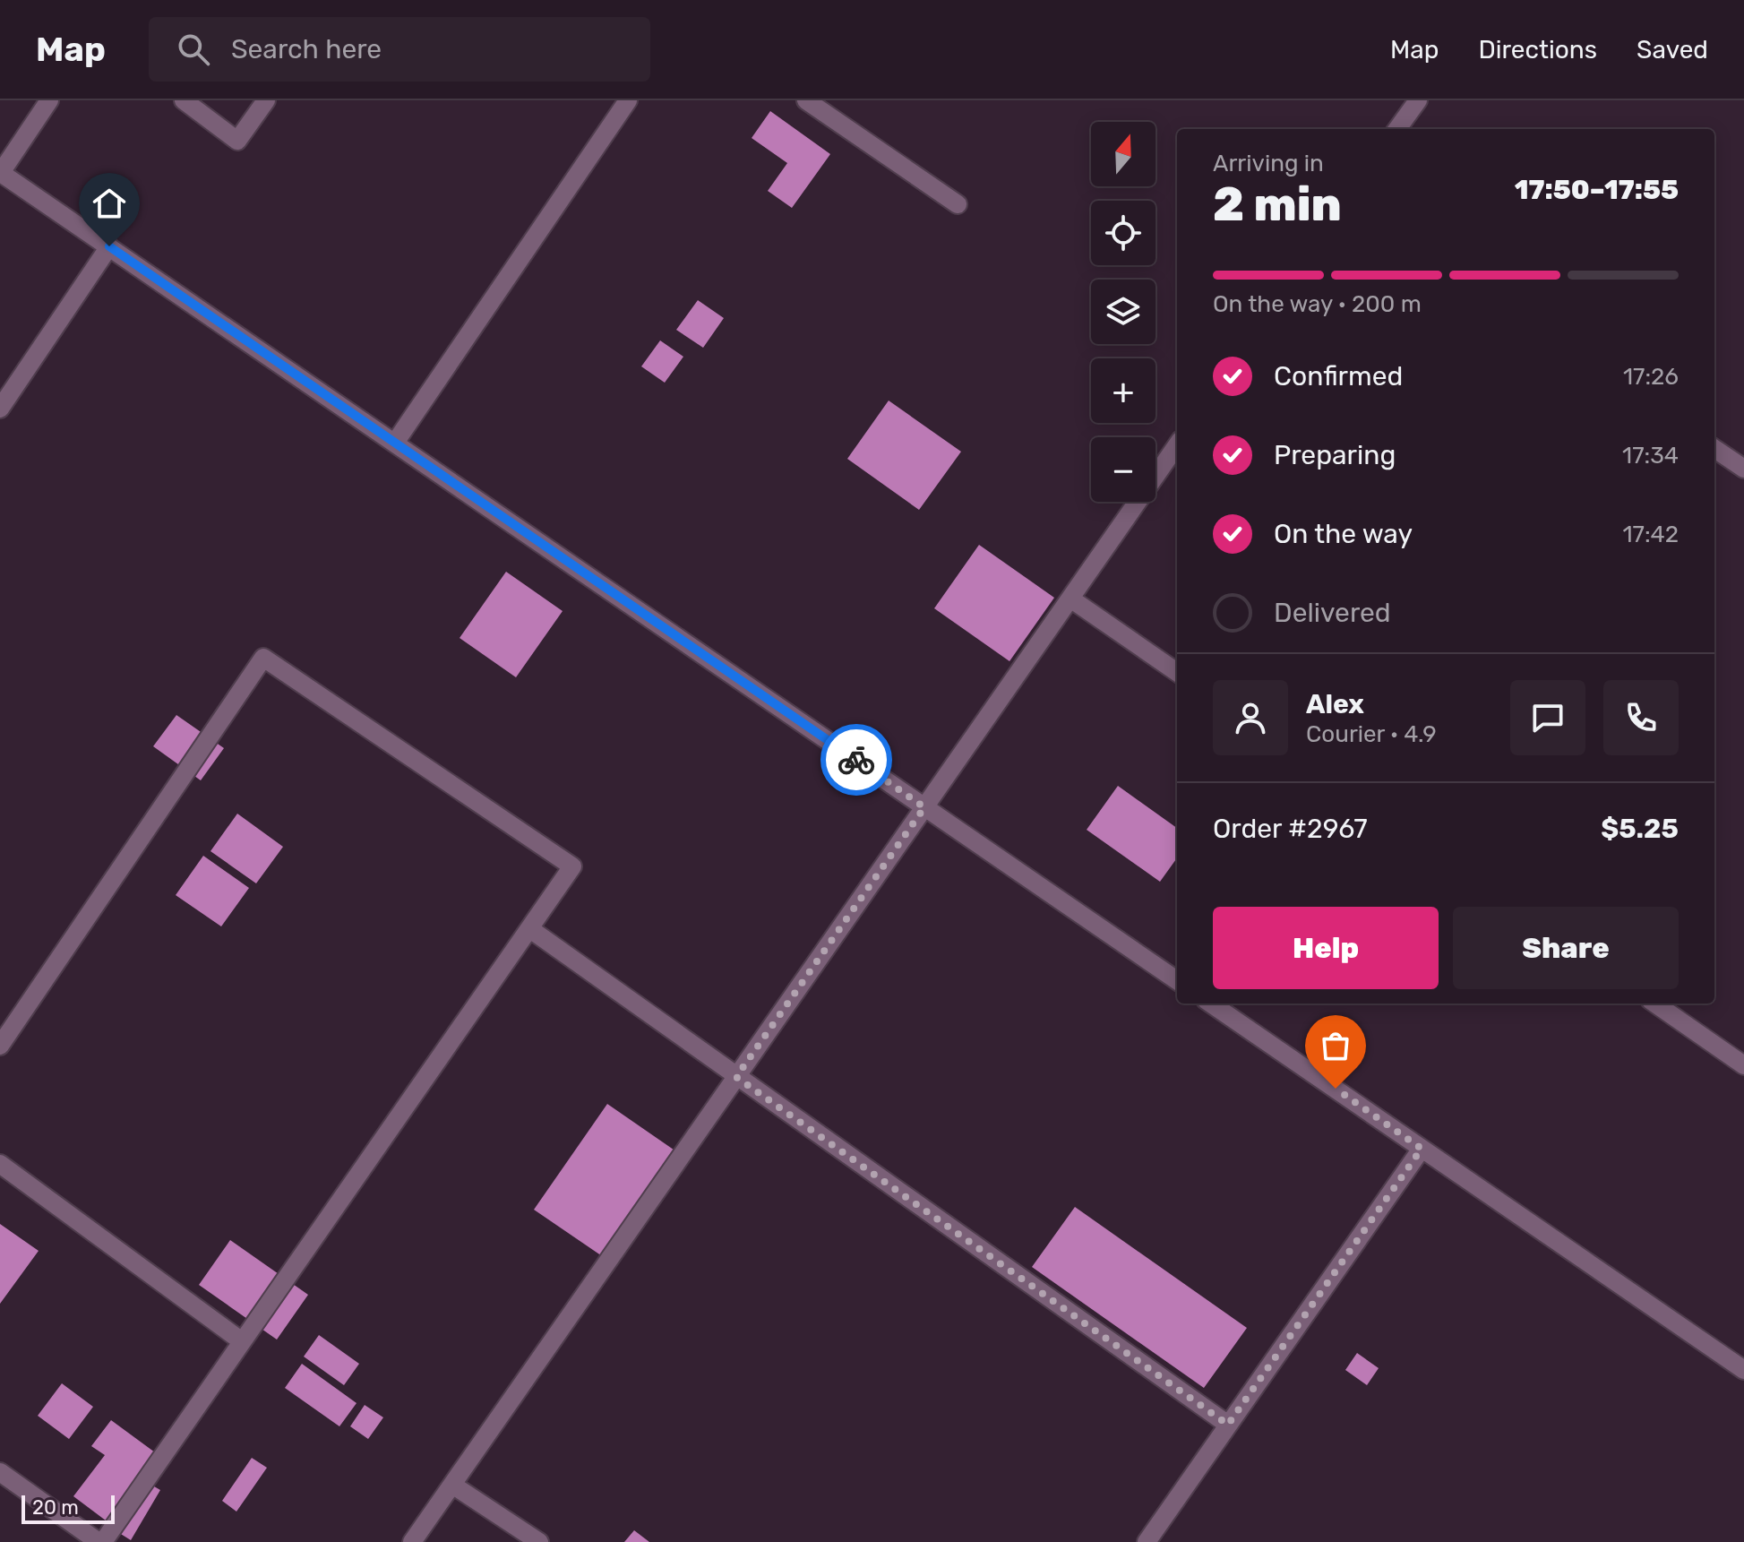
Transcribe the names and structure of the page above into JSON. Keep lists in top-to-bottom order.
{
  "scale_bar": "20 m",
  "north": "top",
  "page": {
    "header": "Map",
    "search": "Search here",
    "nav": ["Map", "Directions", "Saved"],
    "map_buttons": ["+", "−"],
    "heading": ["2 min", "Arriving in", "17:50–17:55"],
    "panel": [
      "Alex",
      "Courier · 4.9",
      "Order #2967",
      "$5.25"
    ],
    "bar": "On the way · 200 m",
    "list": [
      ["Confirmed", "17:26"],
      ["Preparing", "17:34"],
      ["On the way", "17:42"],
      "Delivered"
    ],
    "buttons": ["Help", "Share"],
    "scale": "20 m"
  }
}
